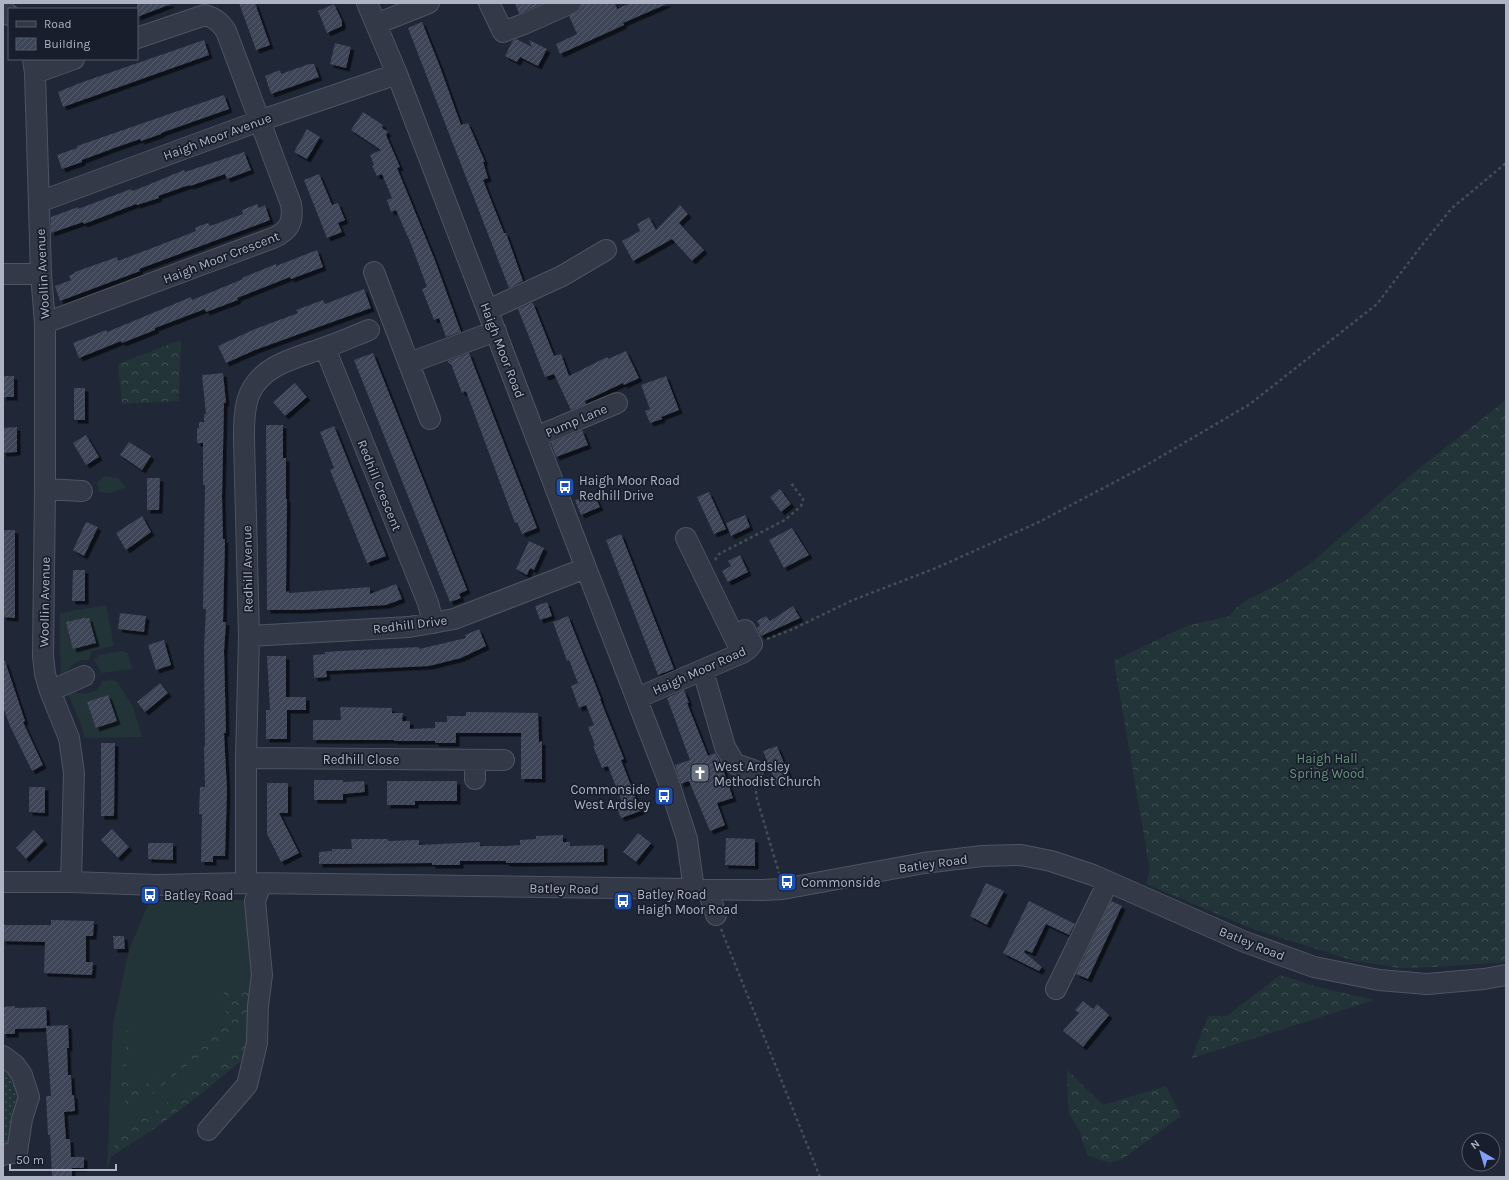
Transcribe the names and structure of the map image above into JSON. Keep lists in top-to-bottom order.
{
  "streets": {
    "street": [
      "Haigh Moor Avenue",
      "Haigh Moor Crescent",
      "Woollin Avenue",
      "Haigh Moor Road",
      "Pump Lane",
      "Redhill Crescent",
      "Redhill Avenue",
      "Redhill Drive",
      "Redhill Close",
      "Batley Road"
    ]
  },
  "crossings": [
    ["Haigh Moor Avenue", "Haigh Moor Crescent"],
    ["Haigh Moor Avenue", "Woollin Avenue"],
    ["Haigh Moor Avenue", "Haigh Moor Road"],
    ["Haigh Moor Crescent", "Woollin Avenue"],
    ["Woollin Avenue", "Batley Road"],
    ["Haigh Moor Road", "Pump Lane"],
    ["Haigh Moor Road", "Redhill Drive"],
    ["Haigh Moor Road", "Batley Road"],
    ["Redhill Crescent", "Redhill Avenue"],
    ["Redhill Crescent", "Redhill Drive"],
    ["Redhill Avenue", "Redhill Drive"],
    ["Redhill Avenue", "Redhill Close"],
    ["Redhill Avenue", "Batley Road"]
  ],
  "parks": ["Haigh Hall Spring Wood"],
  "places": {
    "bus stop": [
      "Haigh Moor Road Redhill Drive",
      "Commonside West Ardsley",
      "Commonside",
      "Batley Road",
      "Batley Road Haigh Moor Road"
    ],
    "church": ["West Ardsley Methodist Church"]
  },
  "legend": ["Road", "Building"],
  "scale_bar": "50 m",
  "north": "top left"
}
